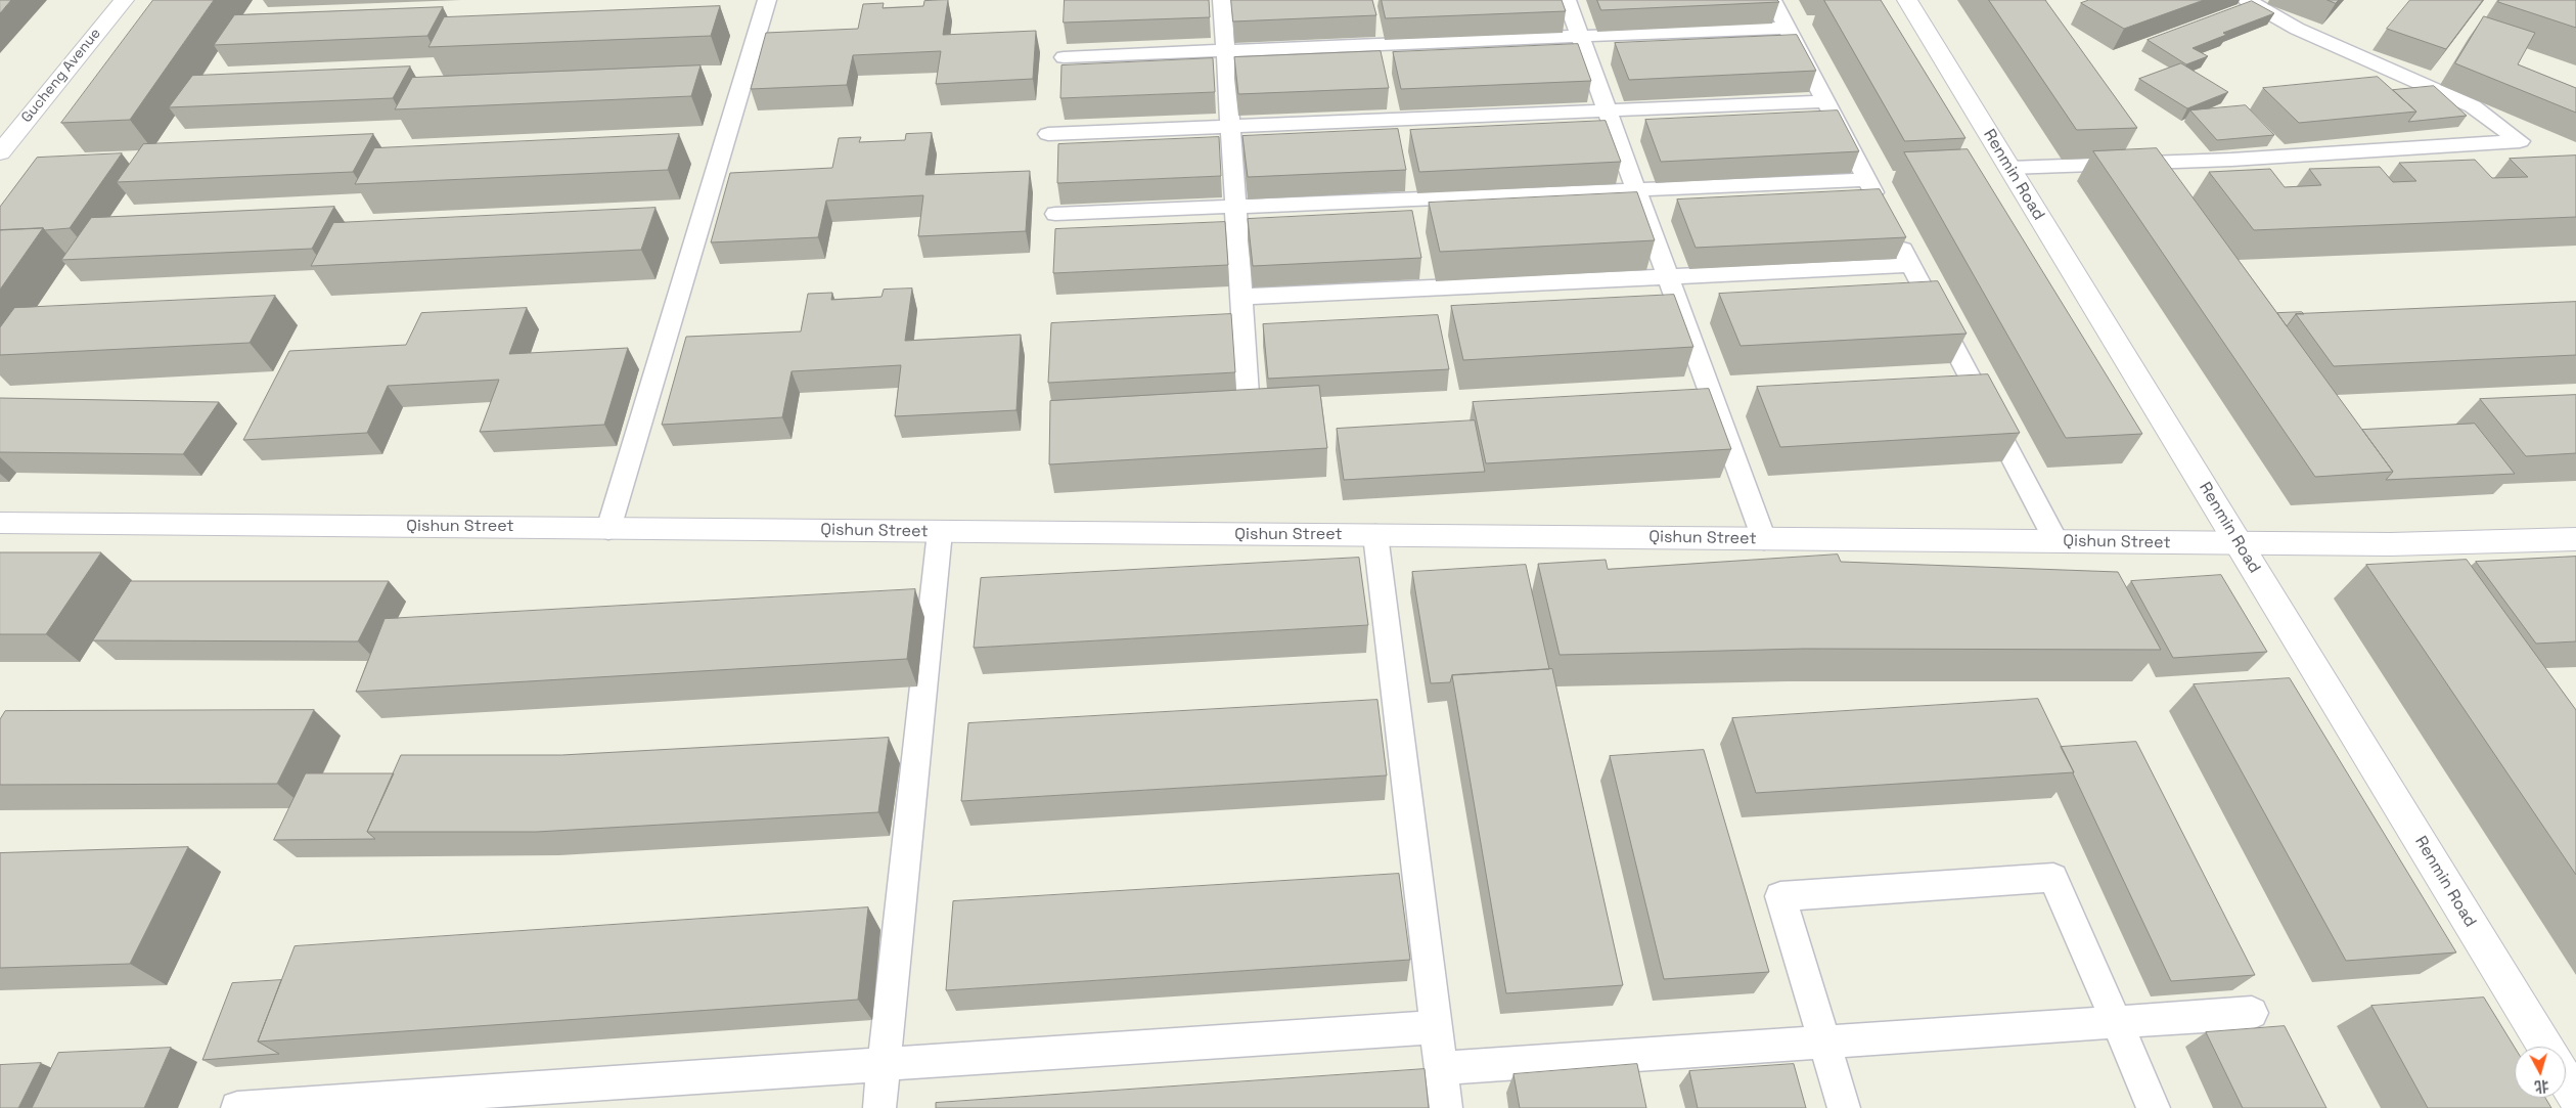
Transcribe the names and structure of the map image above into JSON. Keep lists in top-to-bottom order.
{
  "streets": {
    "street": ["Gucheng Avenue", "Renmin Road", "Qishun Street"]
  },
  "crossings": [
    ["Renmin Road", "Qishun Street"]
  ],
  "north": "bottom"
}
